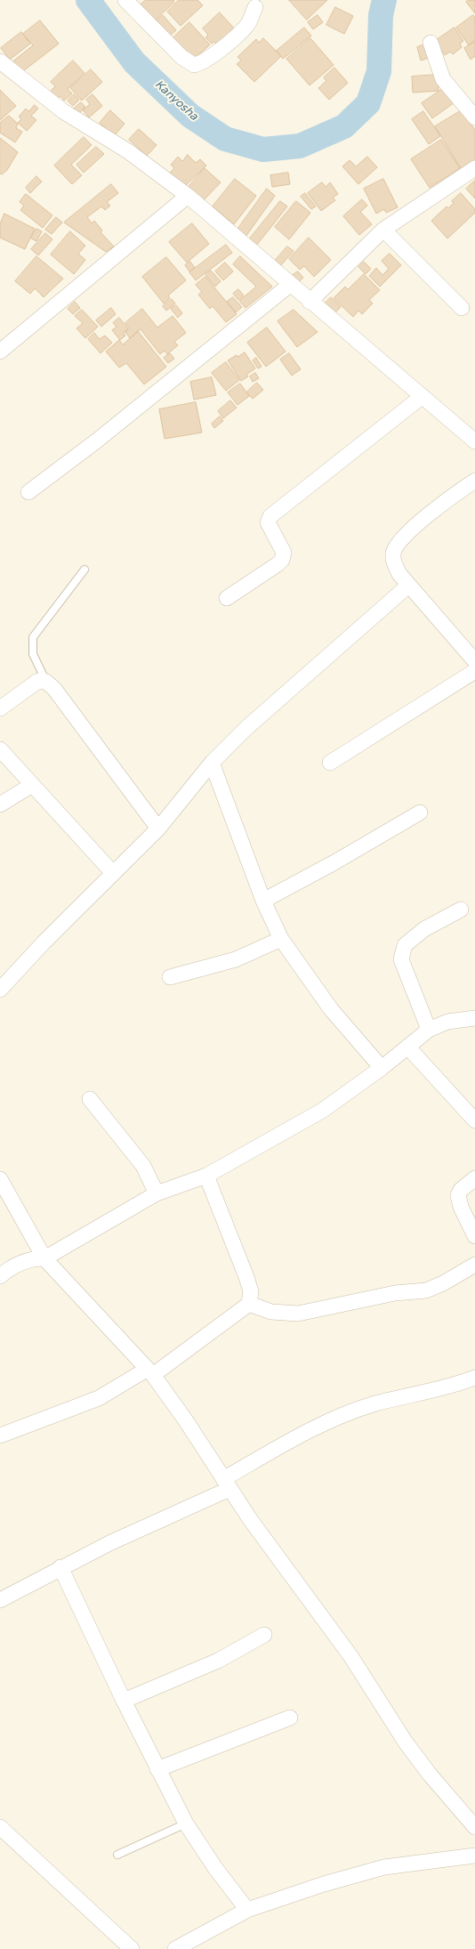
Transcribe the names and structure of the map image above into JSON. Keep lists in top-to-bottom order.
{
  "water": ["Kanyosha"]
}
